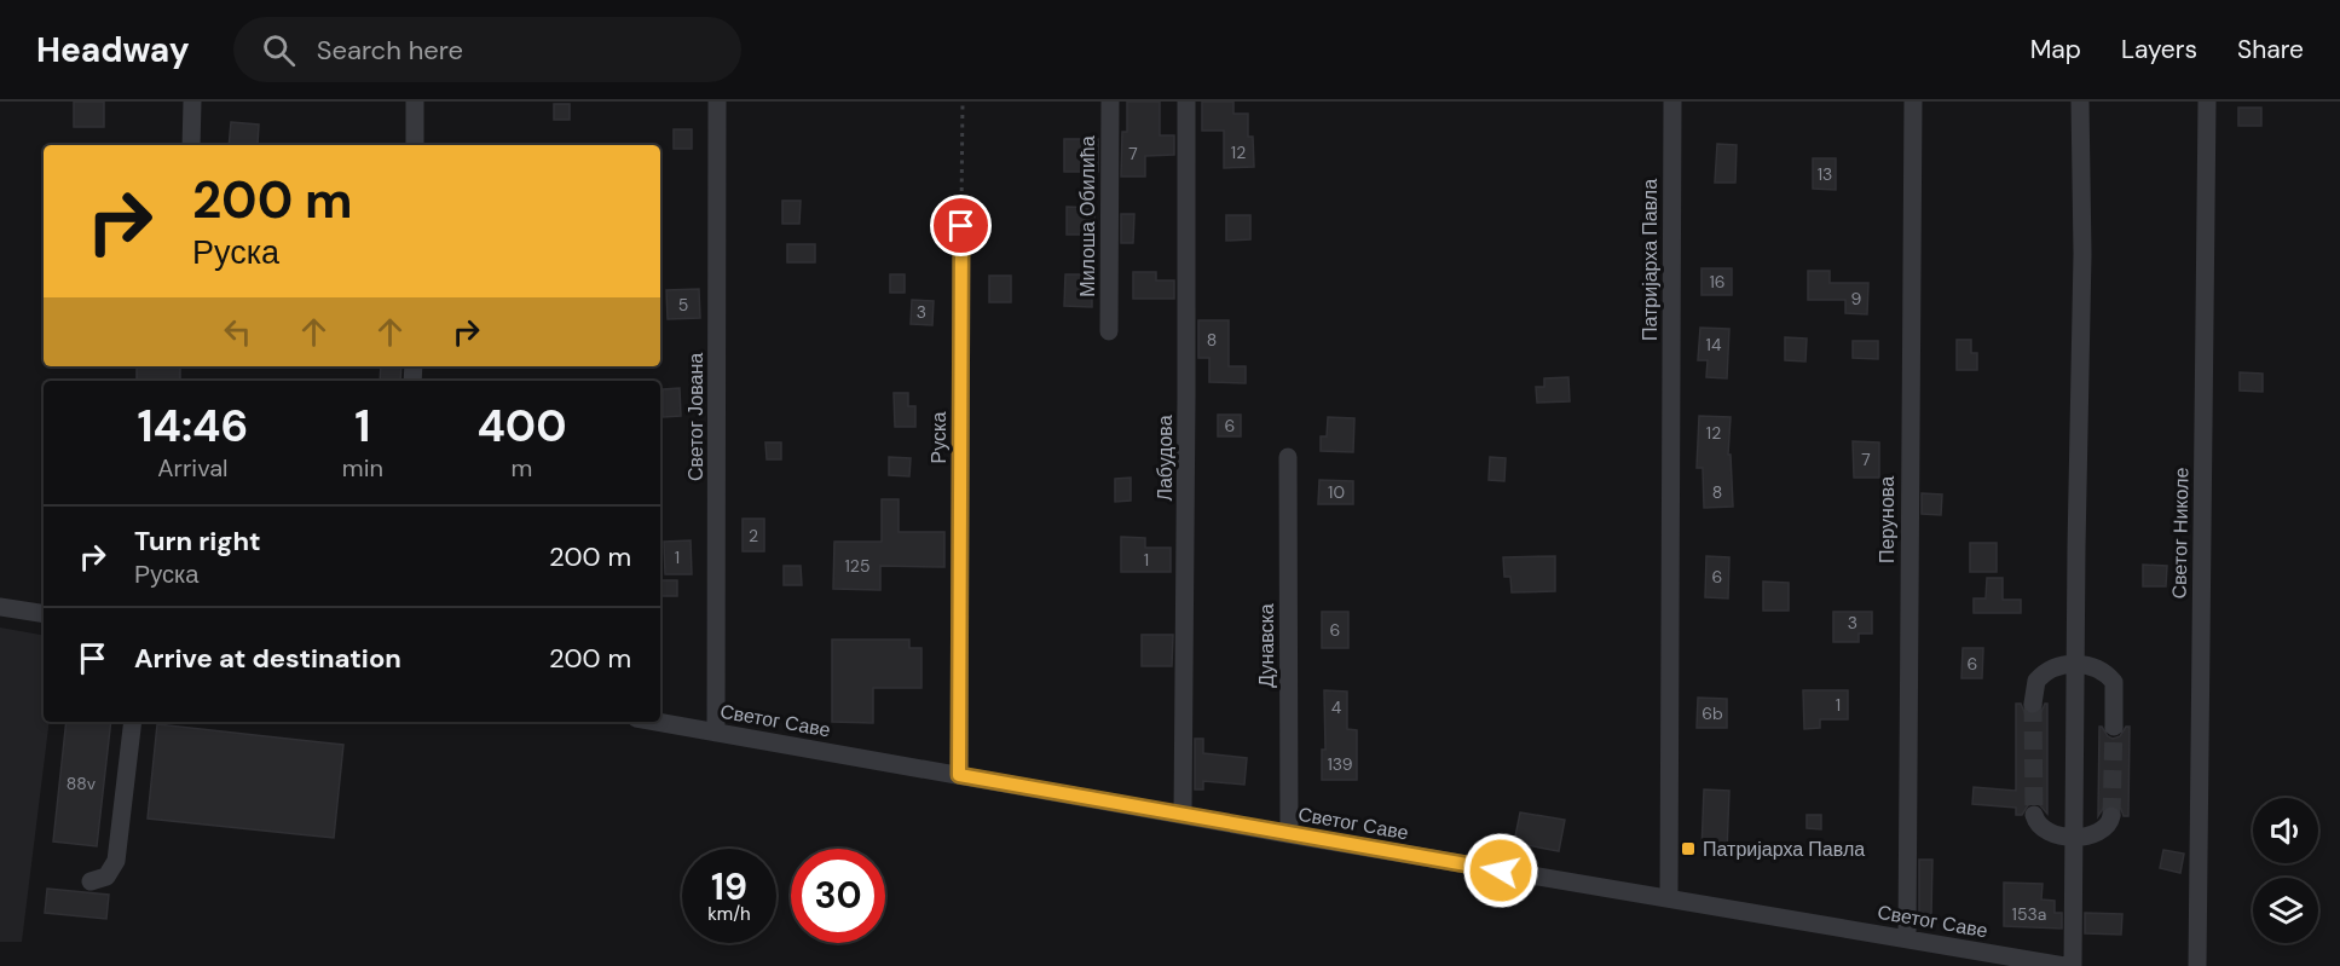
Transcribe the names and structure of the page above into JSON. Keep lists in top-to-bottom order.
{
  "streets": {
    "street": [
      "Милоша Обилића",
      "Патријарха Павла",
      "Светог Јована",
      "Руска",
      "Лабудова",
      "Перунова",
      "Светог Николе",
      "Дунавска",
      "Светог Саве"
    ]
  },
  "crossings": [
    ["Патријарха Павла", "Светог Саве"],
    ["Светог Јована", "Светог Саве"],
    ["Руска", "Светог Саве"],
    ["Лабудова", "Светог Саве"],
    ["Перунова", "Светог Саве"],
    ["Дунавска", "Светог Саве"]
  ],
  "places": {
    "transit": ["Патријарха Павла"]
  },
  "house_numbers": [
    "12",
    "7",
    "13",
    "16",
    "9",
    "5",
    "3",
    "8",
    "14",
    "6",
    "12",
    "7",
    "10",
    "8",
    "2",
    "1",
    "1",
    "125",
    "6",
    "3",
    "6",
    "6",
    "1",
    "4",
    "6b",
    "139",
    "88v",
    "153a"
  ],
  "page": {
    "header": "Headway",
    "search": "Search here",
    "nav": ["Map", "Layers", "Share"],
    "turn": ["200 m", "Руска"],
    "eta": [
      "14:46",
      "Arrival",
      "1",
      "min",
      "400",
      "m"
    ],
    "list": [
      {
        "name": "Turn right",
        "note": "Руска",
        "value": "200 m"
      },
      {
        "name": "Arrive at destination",
        "value": "200 m"
      }
    ],
    "speed": "19 km/h",
    "limit": "30"
  }
}
